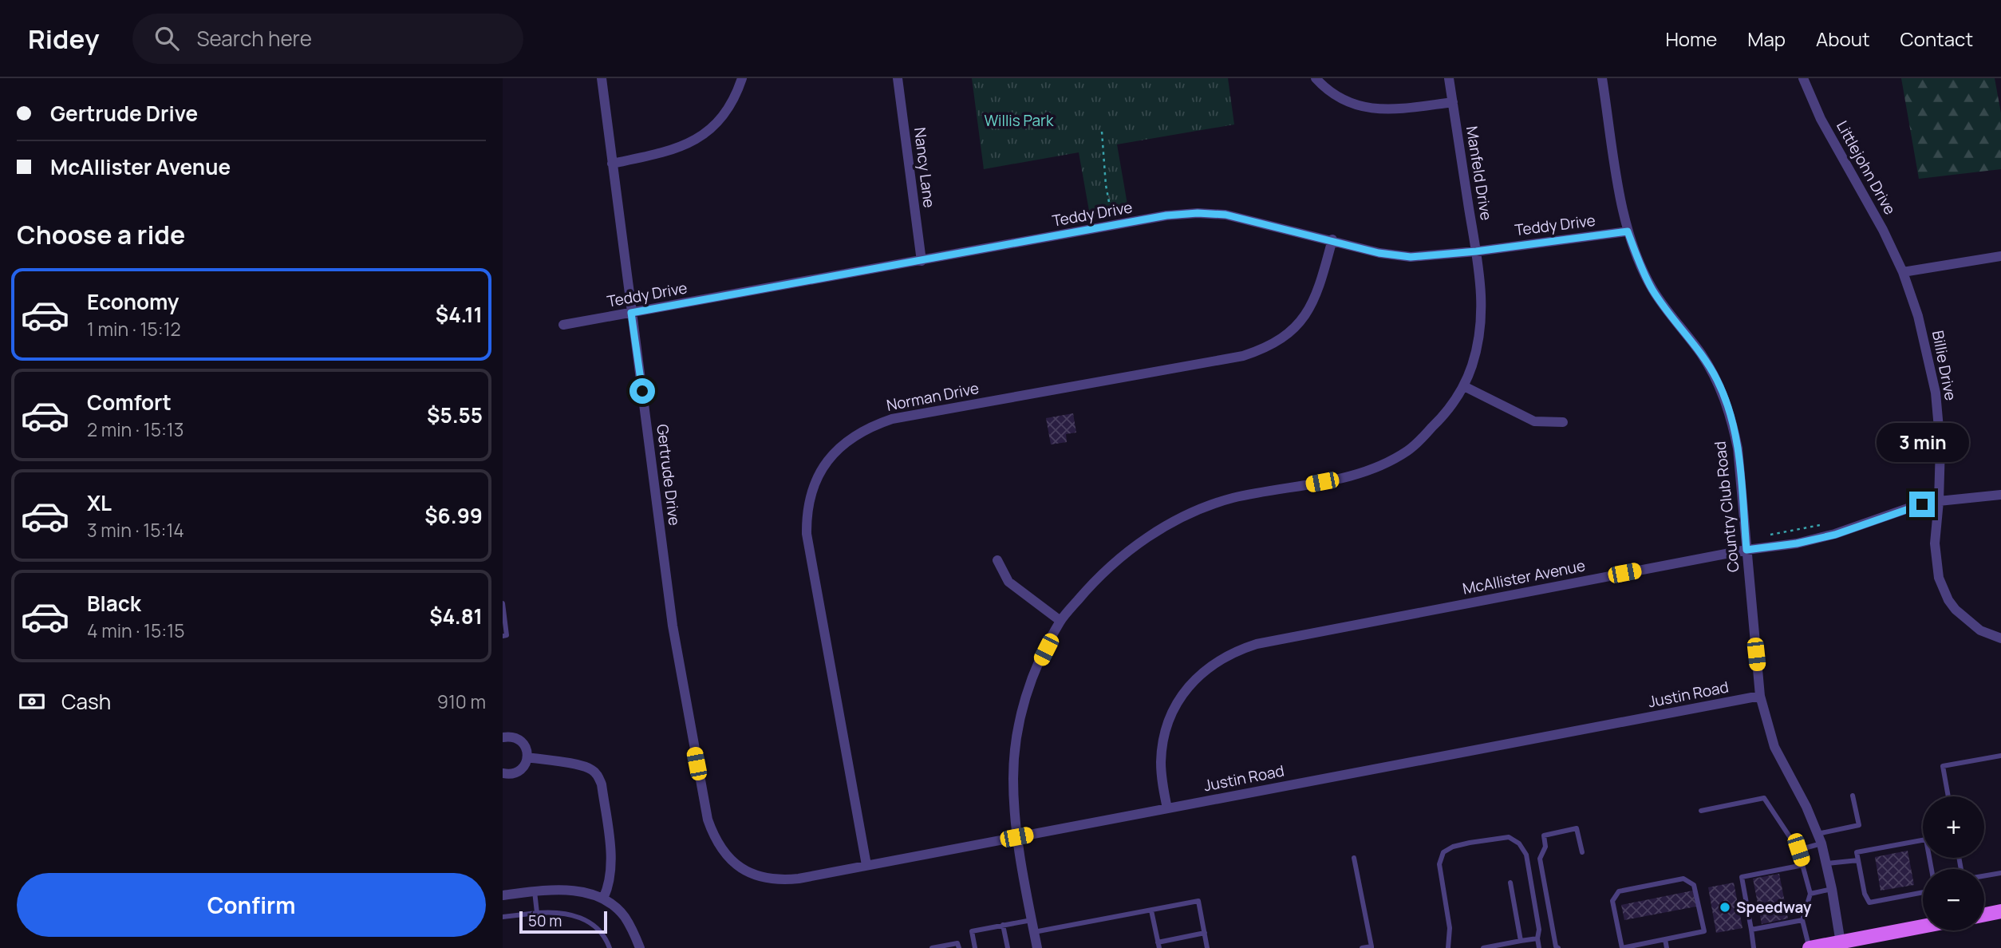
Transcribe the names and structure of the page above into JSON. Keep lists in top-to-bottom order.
{
  "streets": {
    "street": [
      "Nancy Lane",
      "Littlejohn Drive",
      "Manfeld Drive",
      "Teddy Drive",
      "Billie Drive",
      "Norman Drive",
      "Gertrude Drive",
      "Country Club Road",
      "McAllister Avenue",
      "Justin Road"
    ]
  },
  "crossings": [
    ["Nancy Lane", "Teddy Drive"],
    ["Littlejohn Drive", "Billie Drive"],
    ["Manfeld Drive", "Teddy Drive"],
    ["Manfeld Drive", "Justin Road"],
    ["Teddy Drive", "Norman Drive"],
    ["Teddy Drive", "Gertrude Drive"],
    ["Teddy Drive", "Country Club Road"],
    ["Billie Drive", "McAllister Avenue"],
    ["Norman Drive", "Justin Road"],
    ["Gertrude Drive", "Justin Road"],
    ["Country Club Road", "McAllister Avenue"],
    ["Country Club Road", "Justin Road"],
    ["McAllister Avenue", "Justin Road"]
  ],
  "parks": ["Willis Park"],
  "places": ["Speedway"],
  "scale_bar": "50 m",
  "page": {
    "header": "Ridey",
    "search": "Search here",
    "nav": [
      "Home",
      "Map",
      "About",
      "Contact"
    ],
    "banner": ["Gertrude Drive", "McAllister Avenue"],
    "heading": "Choose a ride",
    "list": [
      {
        "name": "Economy",
        "note": "1 min · 15:12",
        "value": "$4.11"
      },
      {
        "name": "Comfort",
        "note": "2 min · 15:13",
        "value": "$5.55"
      },
      {
        "name": "XL",
        "note": "3 min · 15:14",
        "value": "$6.99"
      },
      {
        "name": "Black",
        "note": "4 min · 15:15",
        "value": "$4.81"
      }
    ],
    "bubble": "3 min",
    "pay": ["Cash", "910 m"],
    "map_buttons": ["+", "−"],
    "buttons": "Confirm",
    "scale": "50 m"
  }
}
